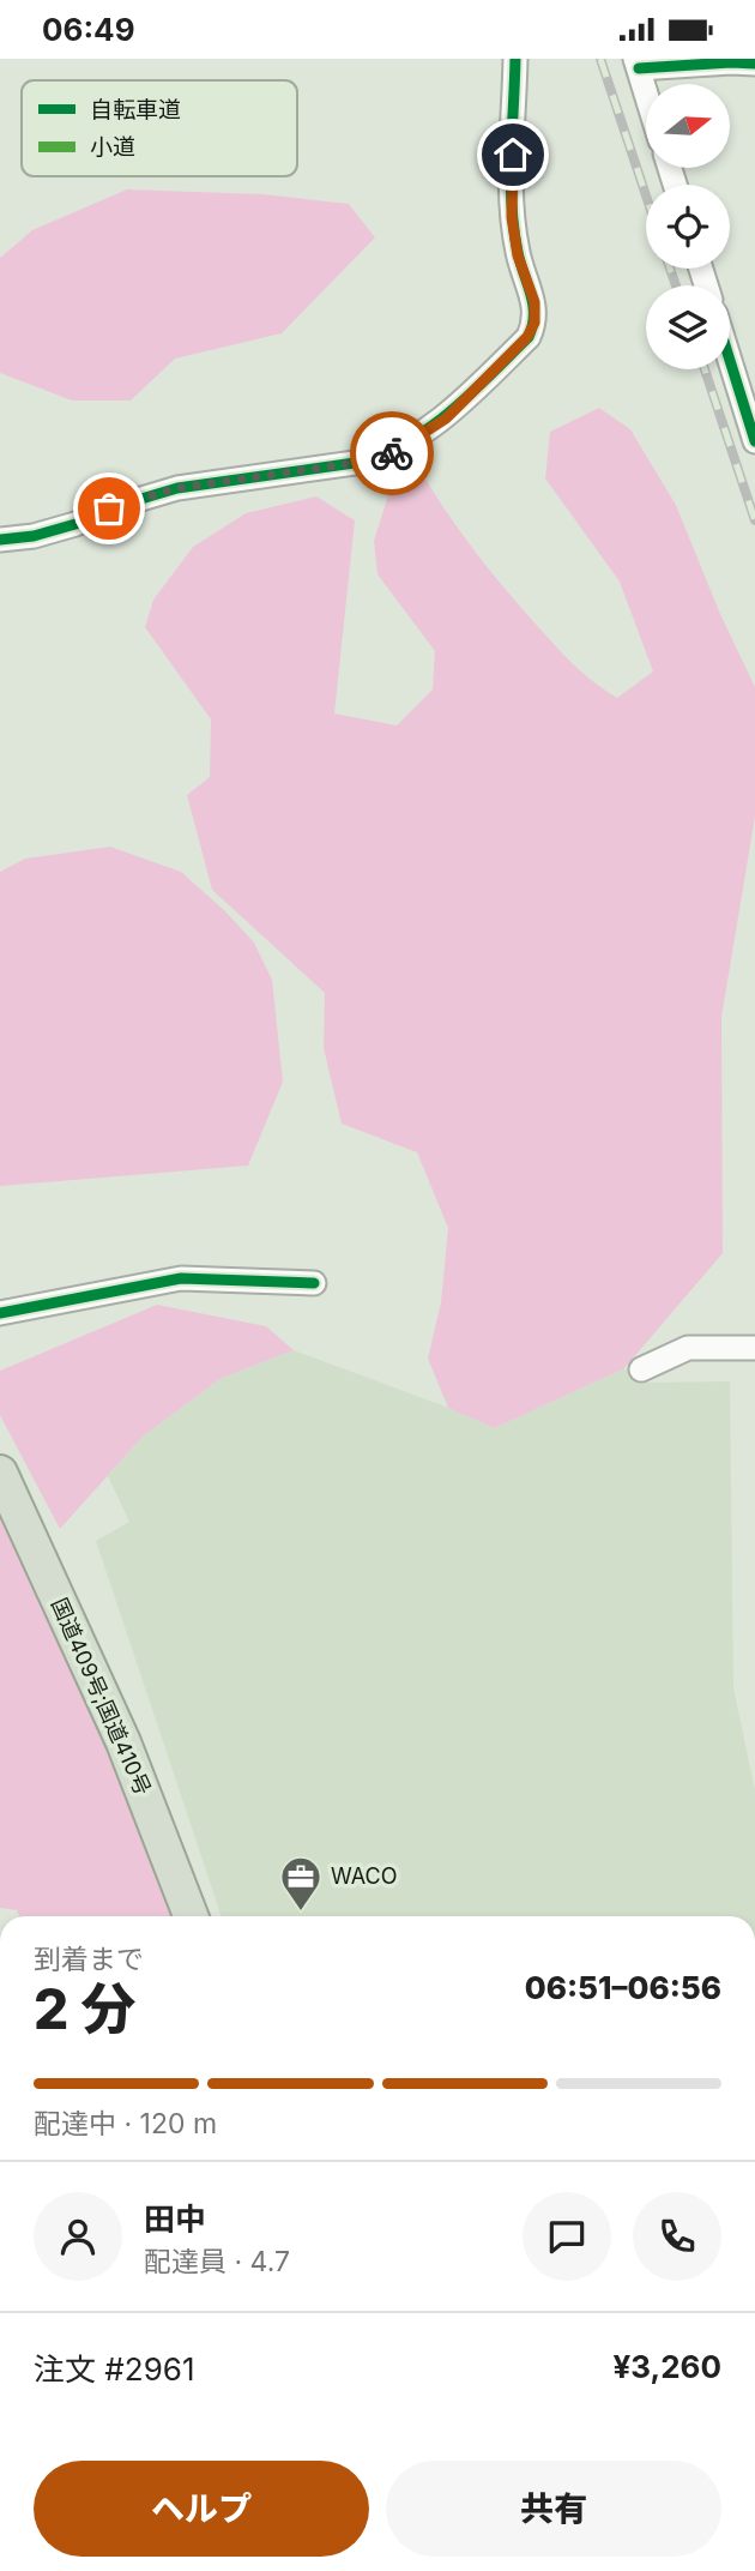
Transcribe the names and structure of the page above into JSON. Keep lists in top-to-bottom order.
{
  "streets": {
    "highway": ["国道409号;国道410号"]
  },
  "places": {
    "office": ["WACO"]
  },
  "legend": ["自転車道", "小道"],
  "north": "right",
  "page": {
    "status": "06:49",
    "heading": ["2 分", "到着まで", "06:51–06:56"],
    "panel": [
      "田中",
      "配達員 · 4.7",
      "注文 #2961",
      "¥3,260"
    ],
    "bar": "配達中 · 120 m",
    "buttons": ["ヘルプ", "共有"]
  }
}
